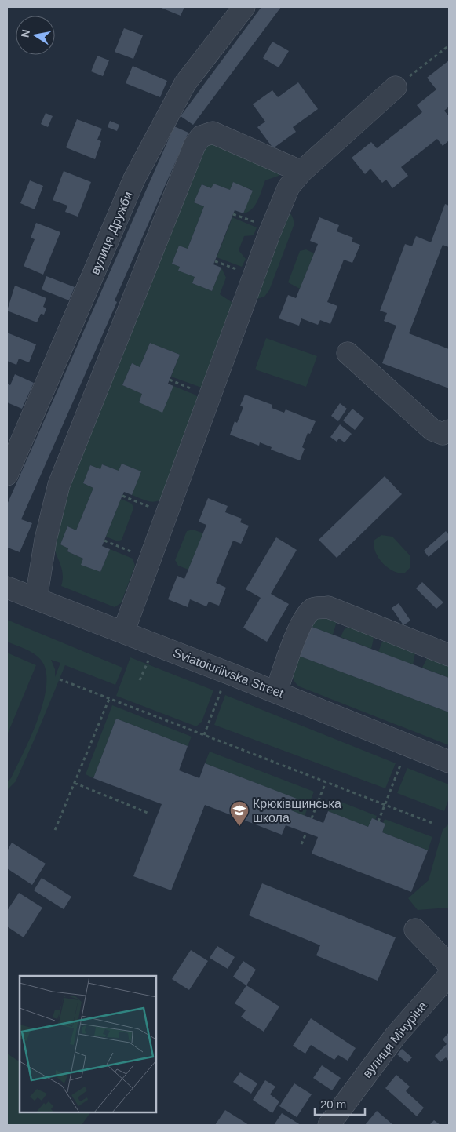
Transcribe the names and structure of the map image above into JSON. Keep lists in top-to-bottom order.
{
  "streets": {
    "street": ["вулиця Дружби", "Sviatoiuriivska Street", "вулиця Мічуріна"]
  },
  "places": {
    "school or university": ["Крюківщинська школа"]
  },
  "scale_bar": "20 m",
  "north": "left"
}
